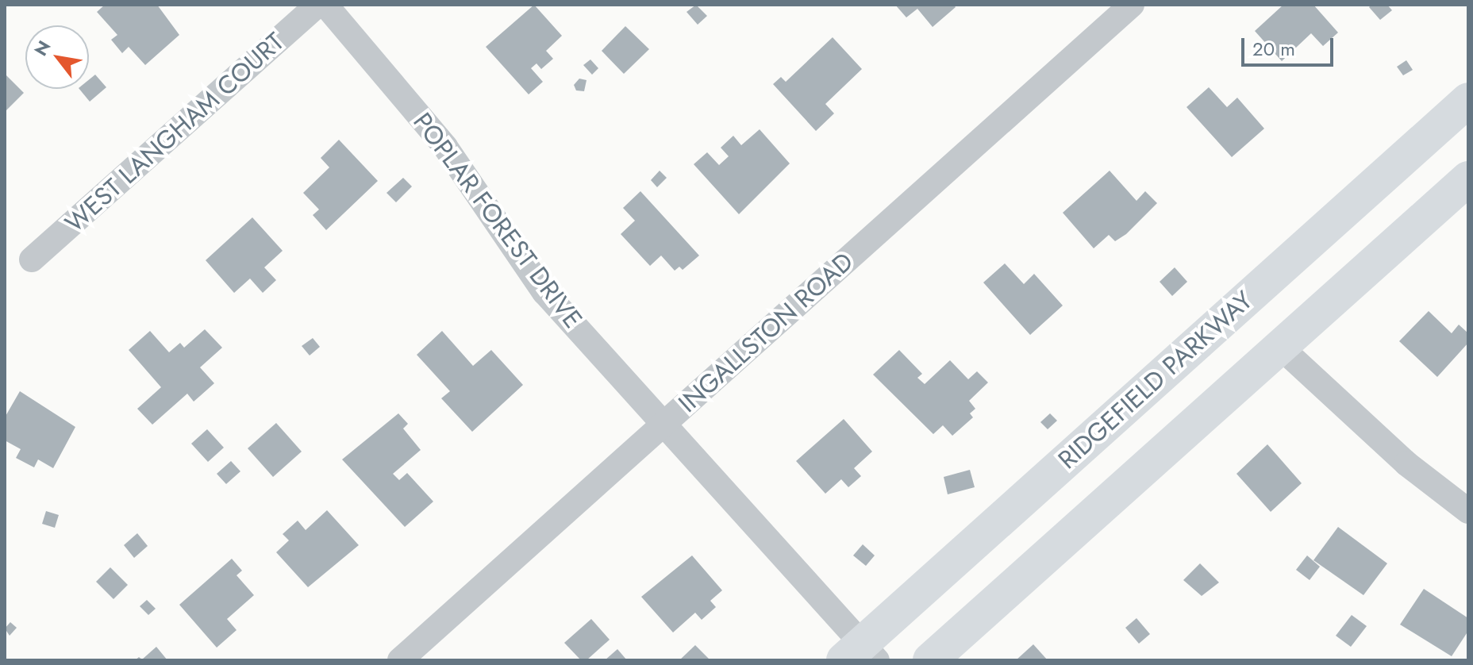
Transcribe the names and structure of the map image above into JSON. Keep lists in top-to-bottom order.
{
  "streets": {
    "main road": ["RIDGEFIELD PARKWAY"],
    "street": ["WEST LANGHAM COURT", "POPLAR FOREST DRIVE", "INGALLSTON ROAD"]
  },
  "crossings": [
    ["POPLAR FOREST DRIVE", "INGALLSTON ROAD"],
    ["POPLAR FOREST DRIVE", "RIDGEFIELD PARKWAY"]
  ],
  "scale_bar": "20 m",
  "north": "top left"
}
